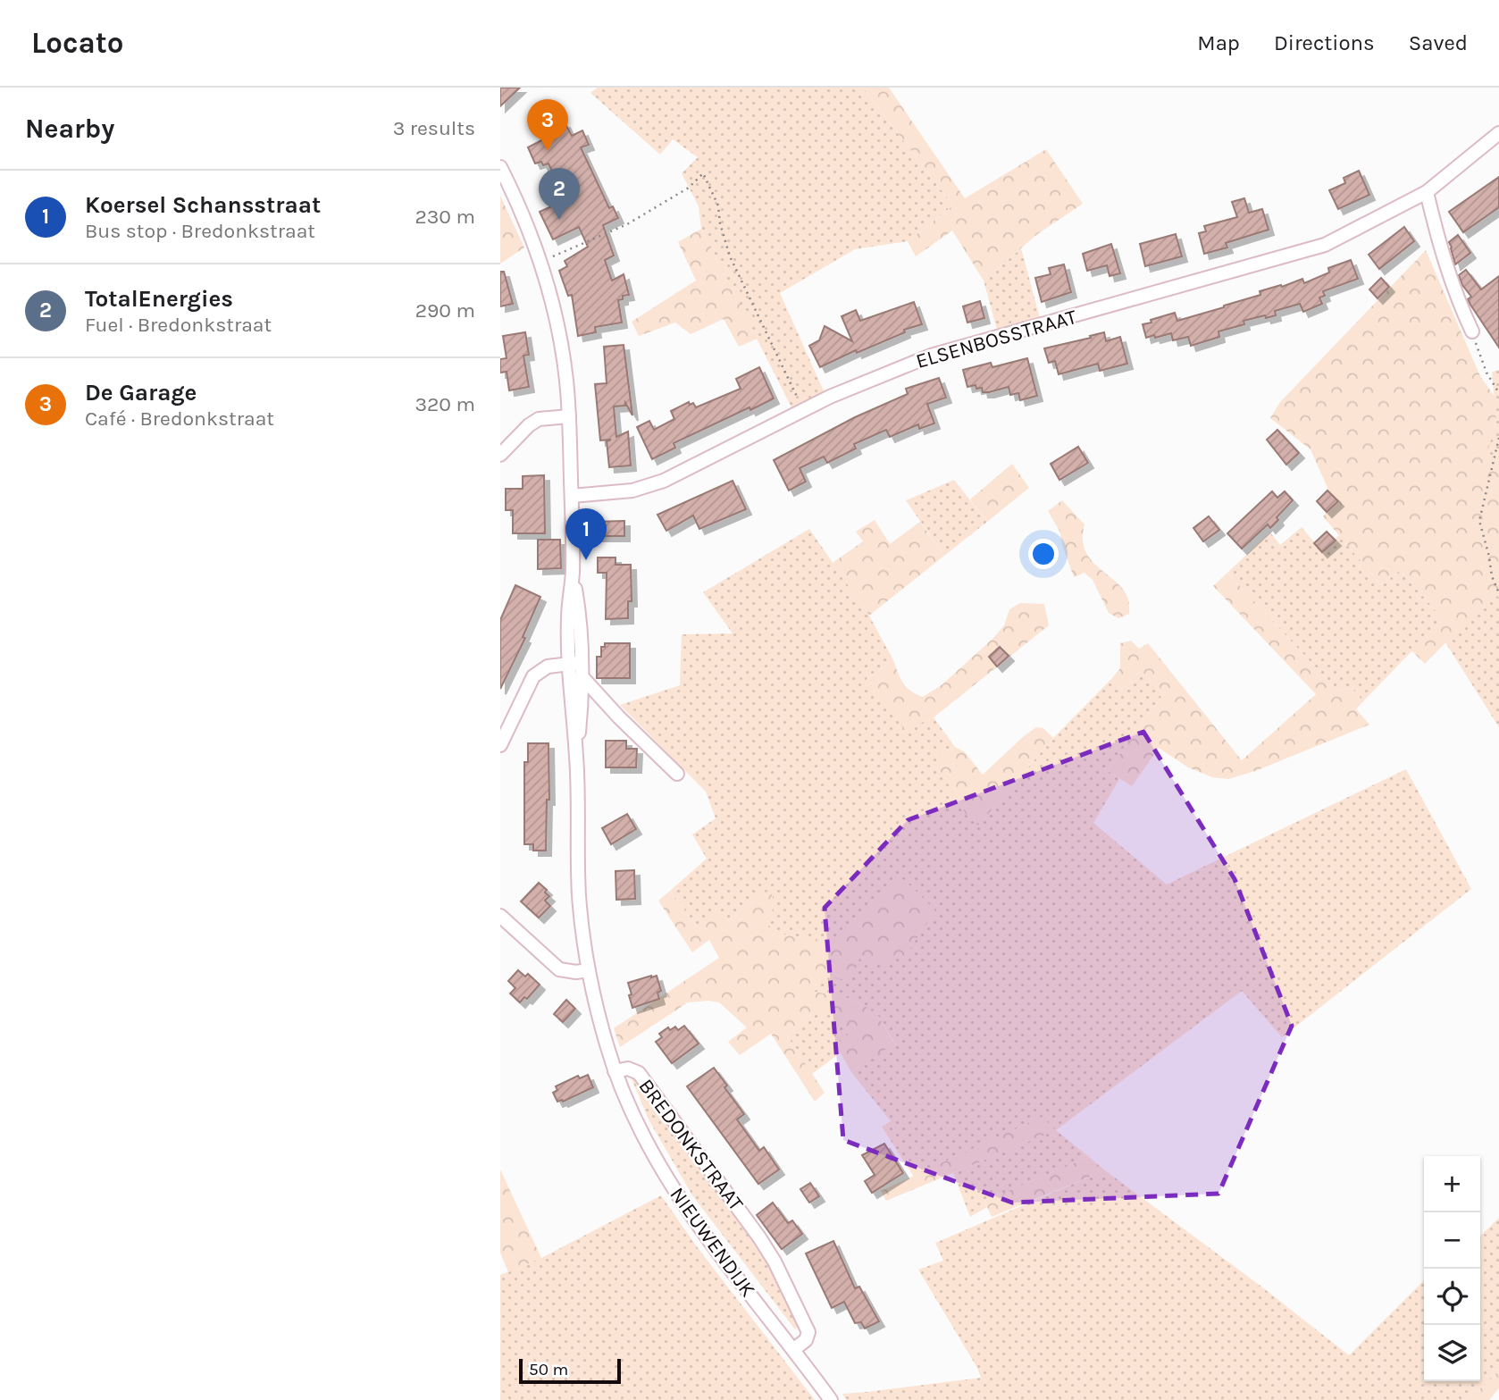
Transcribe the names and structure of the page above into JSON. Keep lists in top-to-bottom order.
{
  "streets": {
    "street": ["ELSENBOSSTRAAT", "BREDONKSTRAAT", "NIEUWENDIJK"]
  },
  "crossings": [
    ["ELSENBOSSTRAAT", "BREDONKSTRAAT"],
    ["BREDONKSTRAAT", "NIEUWENDIJK"]
  ],
  "scale_bar": "50 m",
  "page": {
    "header": "Locato",
    "nav": ["Map", "Directions", "Saved"],
    "heading": ["Nearby", "3 results"],
    "pins": ["3", "2", "1"],
    "list": [
      {
        "mark": "1",
        "name": "Koersel Schansstraat",
        "note": "Bus stop · Bredonkstraat",
        "value": "230 m"
      },
      {
        "mark": "2",
        "name": "TotalEnergies",
        "note": "Fuel · Bredonkstraat",
        "value": "290 m"
      },
      {
        "mark": "3",
        "name": "De Garage",
        "note": "Café · Bredonkstraat",
        "value": "320 m"
      }
    ],
    "map_buttons": ["+", "−"],
    "scale": "50 m"
  }
}
